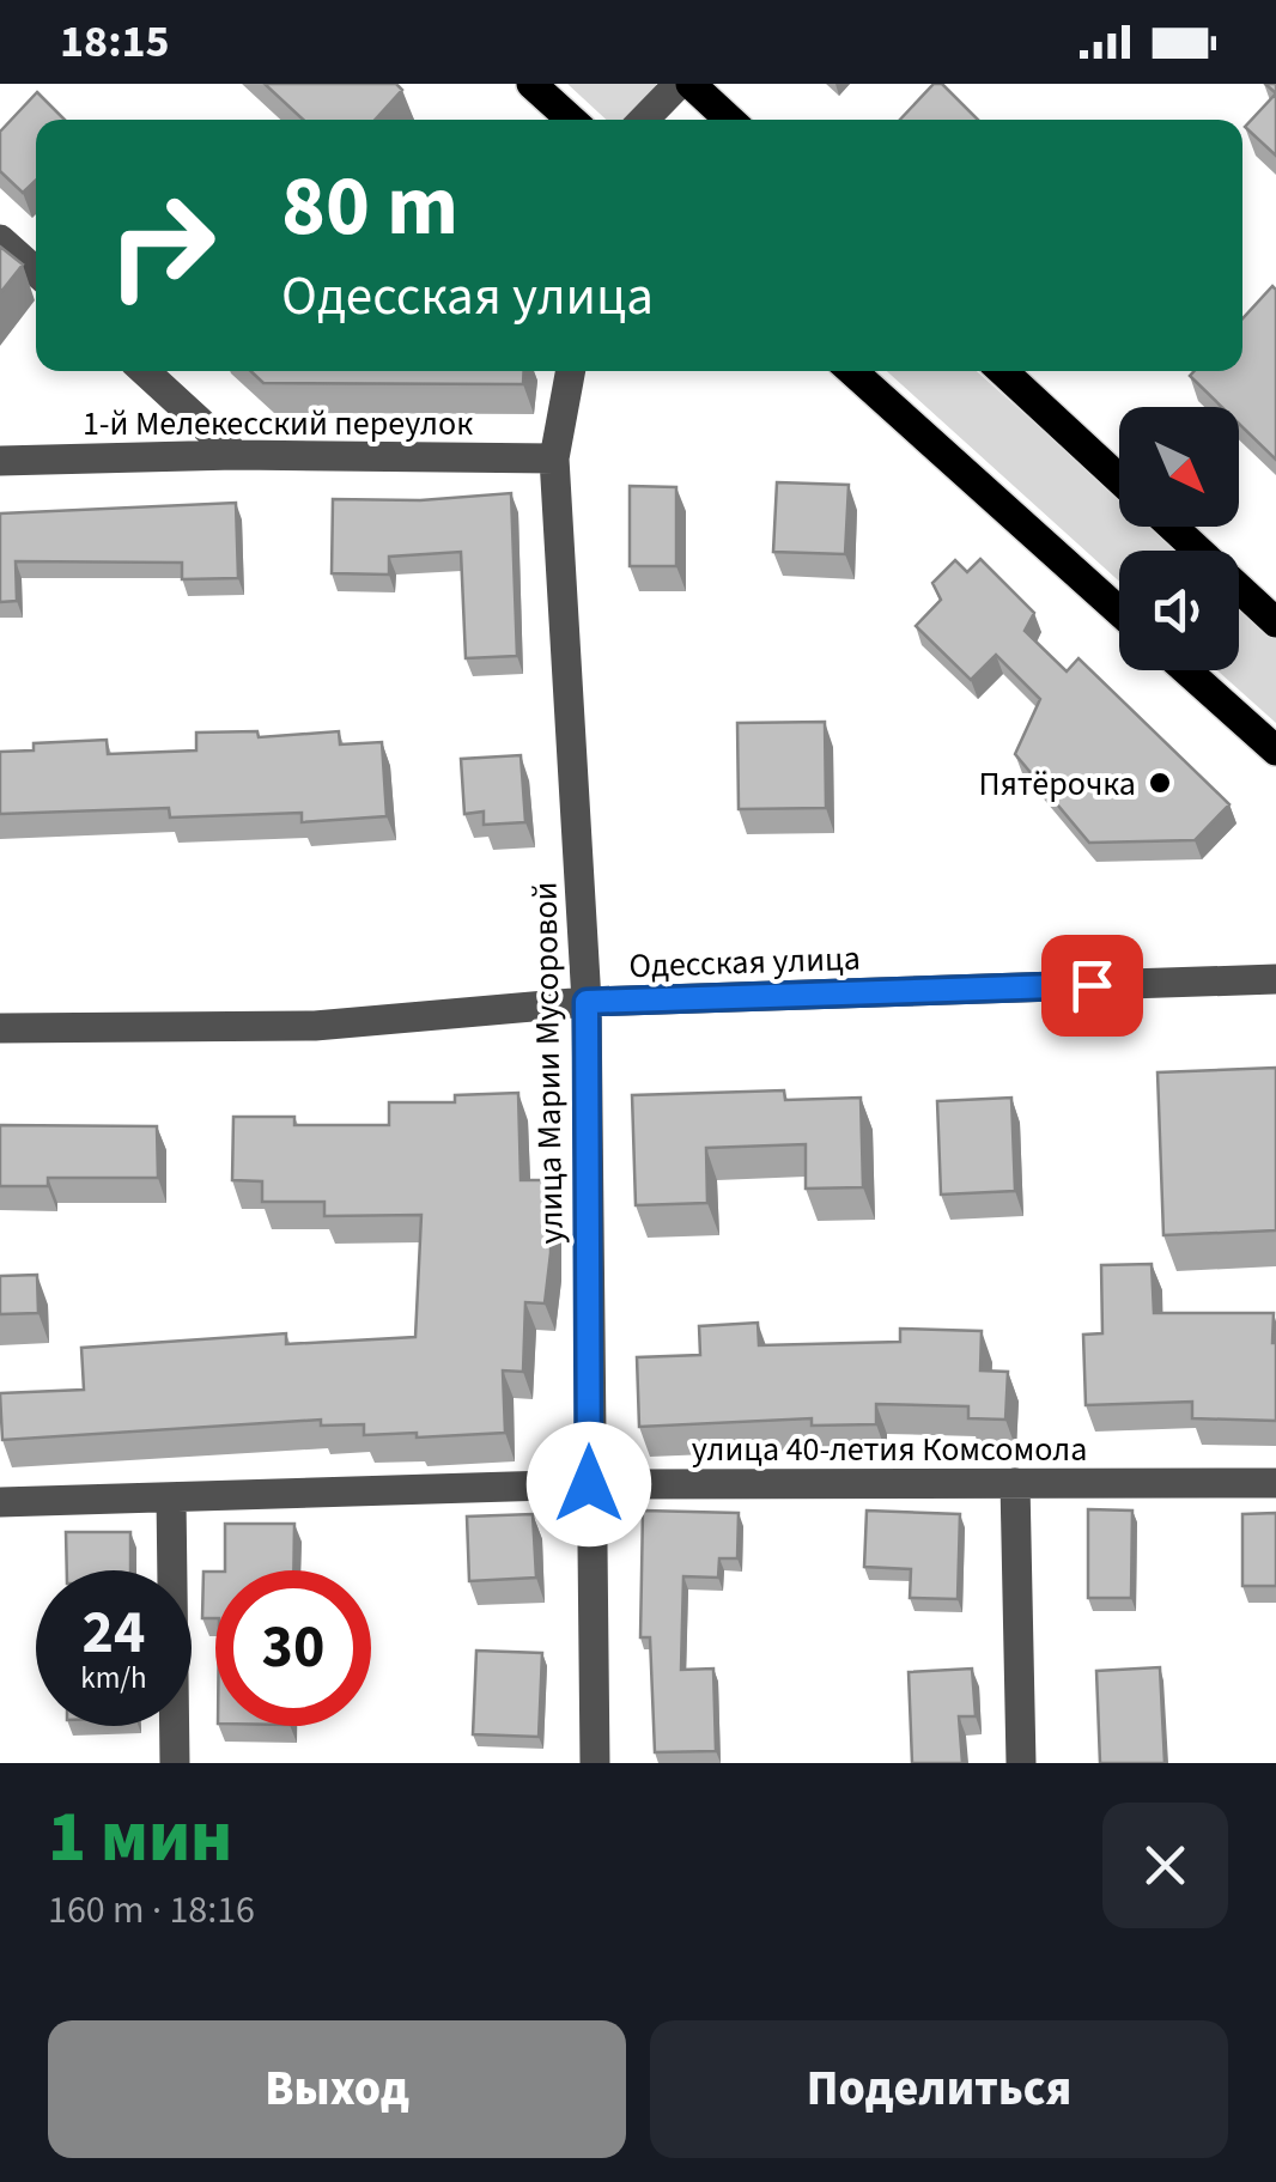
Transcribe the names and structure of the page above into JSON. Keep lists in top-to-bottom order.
{
  "streets": {
    "street": [
      "1-й Мелекесский переулок",
      "Одесская улица",
      "улица Марии Мусоровой",
      "улица 40-летия Комсомола"
    ]
  },
  "crossings": [
    ["1-й Мелекесский переулок", "улица Марии Мусоровой"],
    ["Одесская улица", "улица Марии Мусоровой"],
    ["улица Марии Мусоровой", "улица 40-летия Комсомола"]
  ],
  "places": ["Пятёрочка"],
  "north": "bottom right",
  "page": {
    "status": "18:15",
    "turn": ["80 m", "Одесская улица"],
    "speed": "24 km/h",
    "limit": "30",
    "heading": ["1 мин", "160 m · 18:16"],
    "buttons": ["Выход", "Поделиться"]
  }
}
